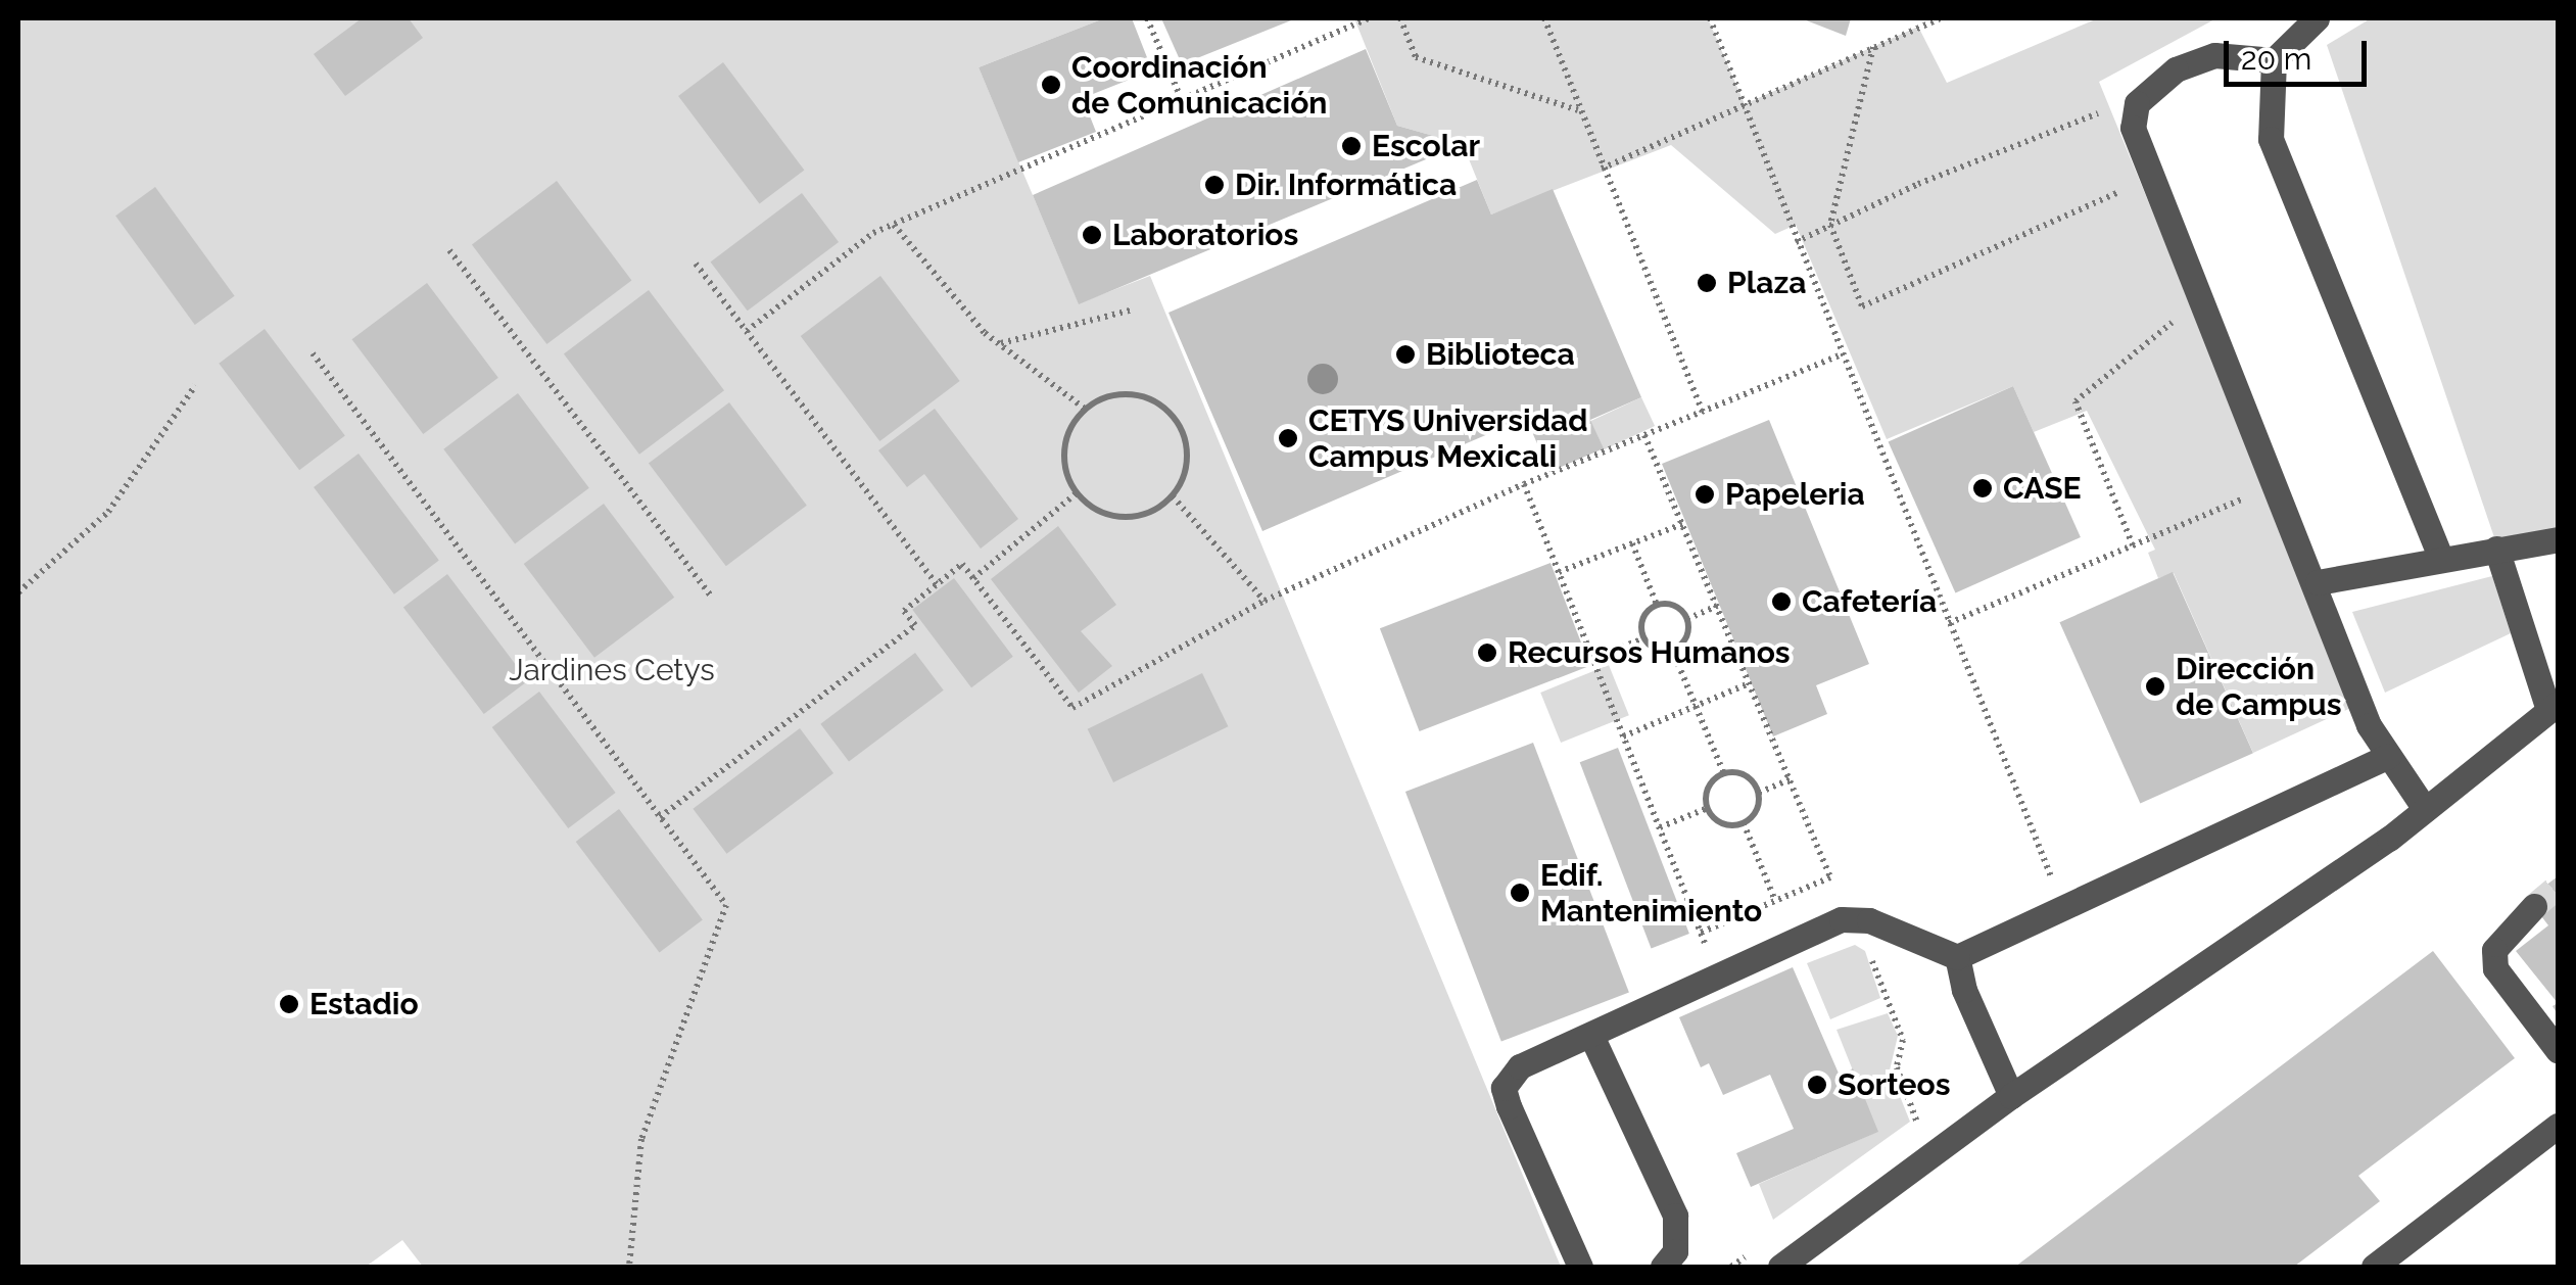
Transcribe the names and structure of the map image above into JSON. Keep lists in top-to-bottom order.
{
  "parks": ["Jardines Cetys"],
  "places": [
    "Coordinación de Comunicación",
    "Escolar",
    "Dir. Informática",
    "Laboratorios",
    "Plaza",
    "Biblioteca",
    "CETYS Universidad Campus Mexicali",
    "CASE",
    "Papeleria",
    "Cafetería",
    "Recursos Humanos",
    "Dirección de Campus",
    "Edif. Mantenimiento",
    "Estadio",
    "Sorteos"
  ],
  "scale_bar": "20 m"
}
